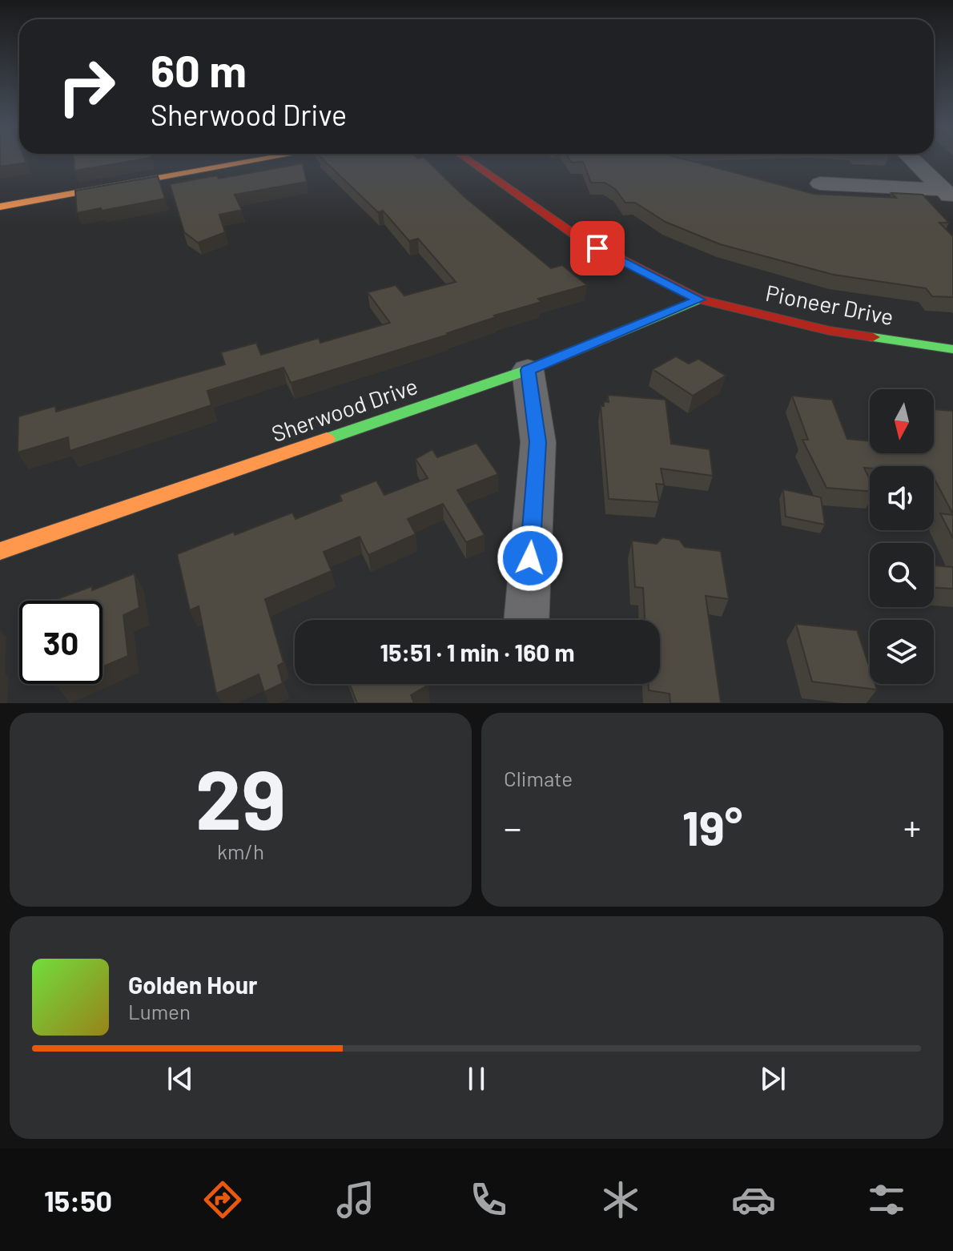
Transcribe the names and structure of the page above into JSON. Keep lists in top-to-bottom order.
{
  "streets": {
    "street": ["Pioneer Drive", "Sherwood Drive"]
  },
  "crossings": [
    ["Pioneer Drive", "Sherwood Drive"]
  ],
  "north": "bottom",
  "page": {
    "turn": ["60 m", "Sherwood Drive"],
    "limit": "30",
    "trip": "15:51 · 1 min · 160 m",
    "tile": [
      ["29", "km/h"],
      "Climate"
    ],
    "heat": ["−", "19°", "+"],
    "song": ["Golden Hour", "Lumen"],
    "tabs": "15:50"
  }
}
